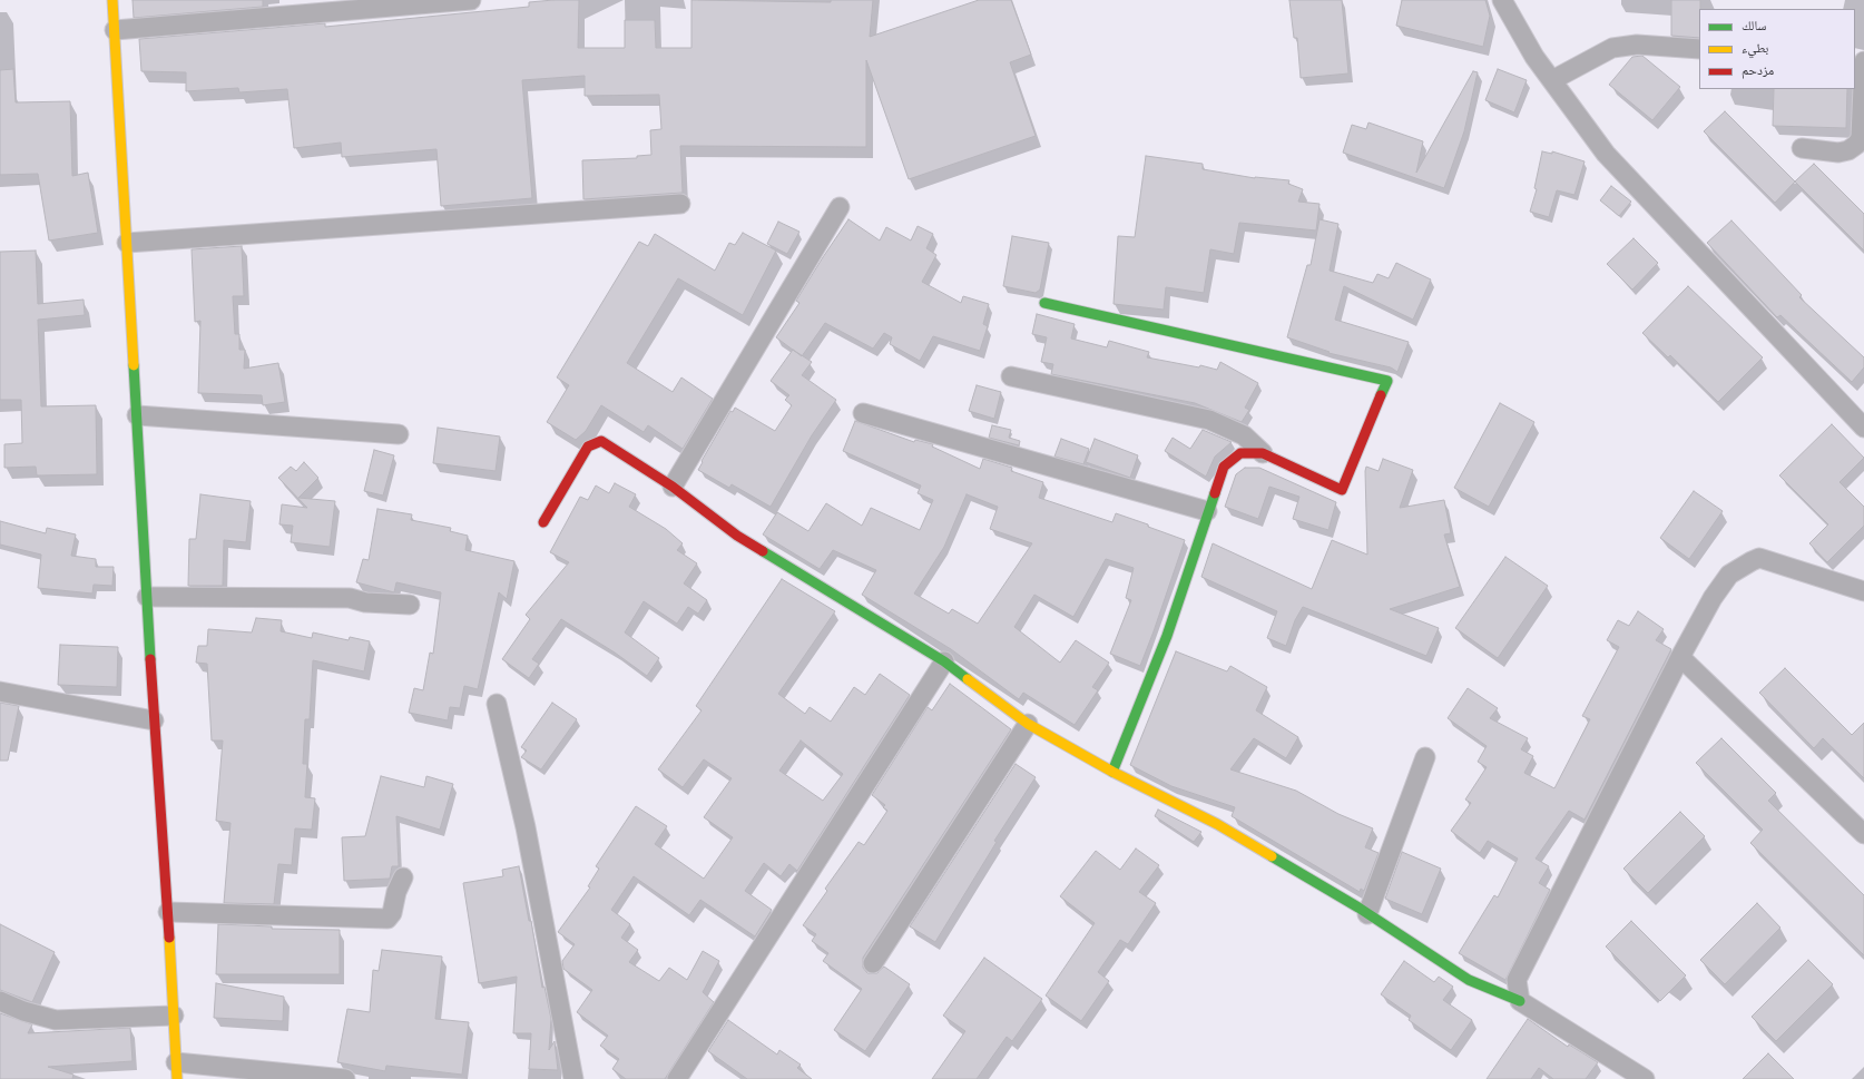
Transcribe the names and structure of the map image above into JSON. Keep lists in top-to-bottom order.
{
  "legend": ["سالك", "بطيء", "مزدحم"]
}
